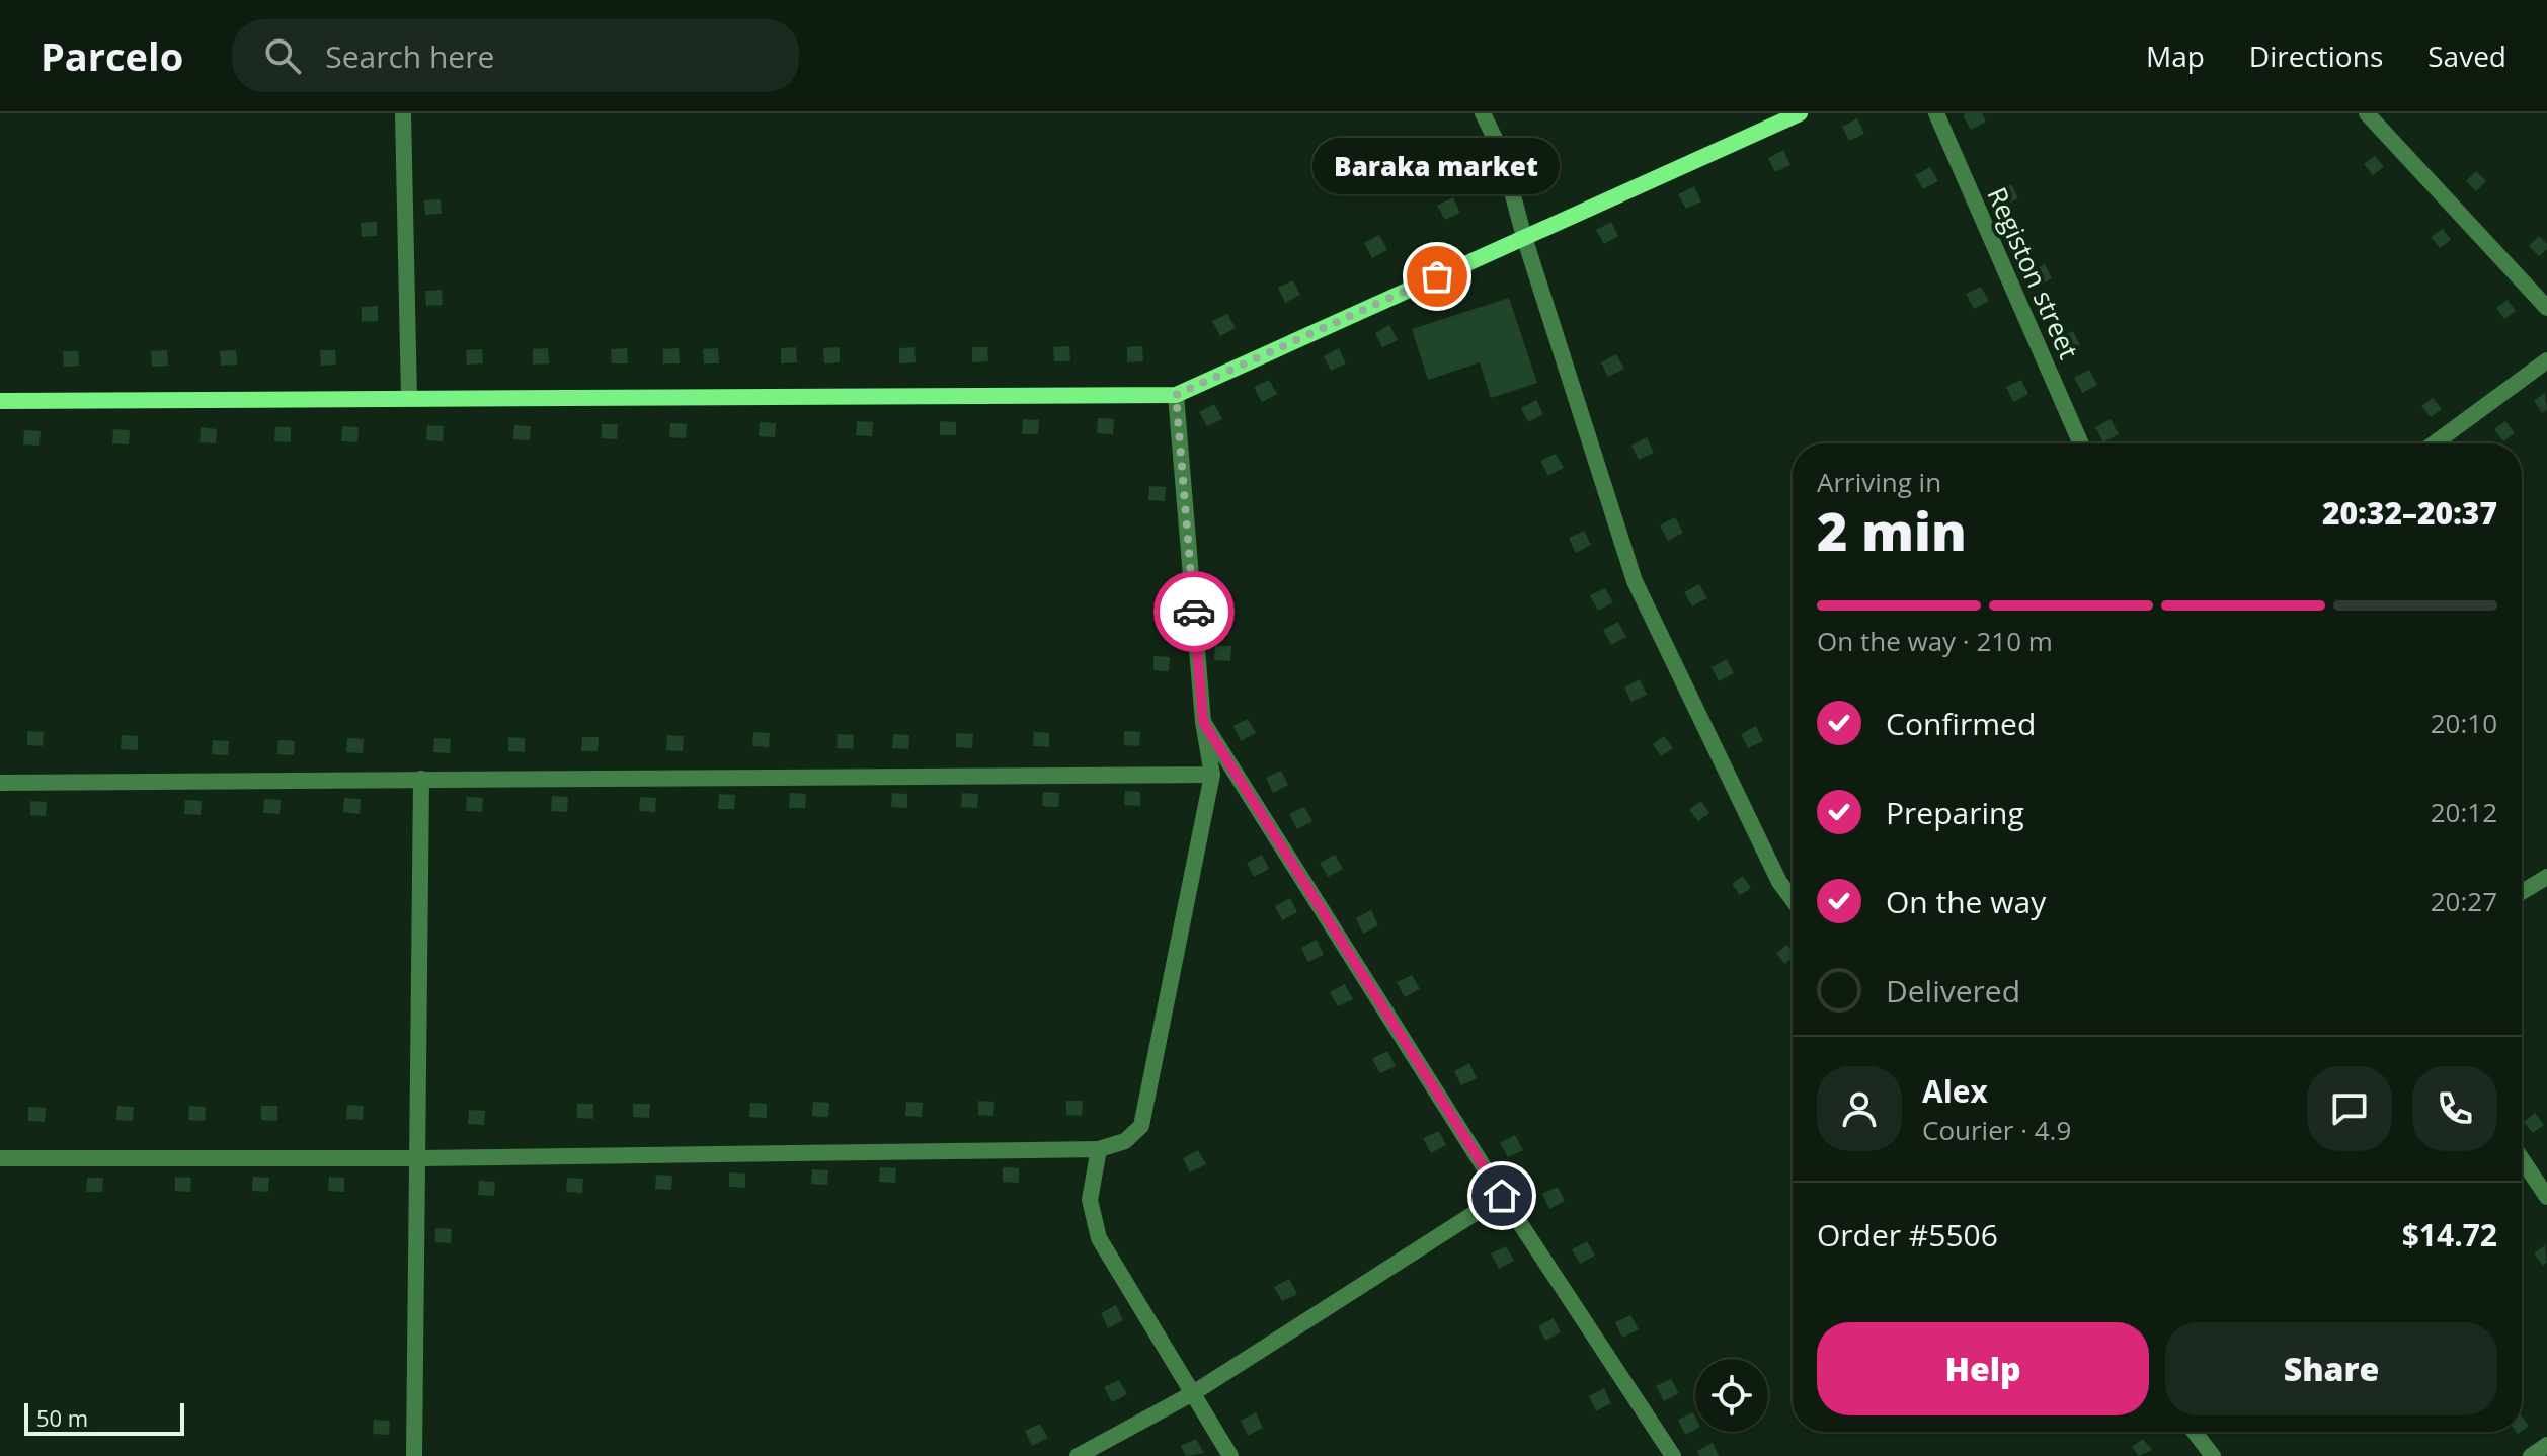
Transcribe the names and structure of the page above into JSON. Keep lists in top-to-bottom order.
{
  "streets": {
    "street": ["Registon street"]
  },
  "places": ["Baraka market"],
  "scale_bar": "50 m",
  "page": {
    "header": "Parcelo",
    "search": "Search here",
    "nav": ["Map", "Directions", "Saved"],
    "bubble": "Baraka market",
    "heading": ["2 min", "Arriving in", "20:32–20:37"],
    "panel": [
      "Alex",
      "Courier · 4.9",
      "Order #5506",
      "$14.72"
    ],
    "bar": "On the way · 210 m",
    "list": [
      ["Confirmed", "20:10"],
      ["Preparing", "20:12"],
      ["On the way", "20:27"],
      "Delivered"
    ],
    "buttons": ["Help", "Share"],
    "scale": "50 m"
  }
}
